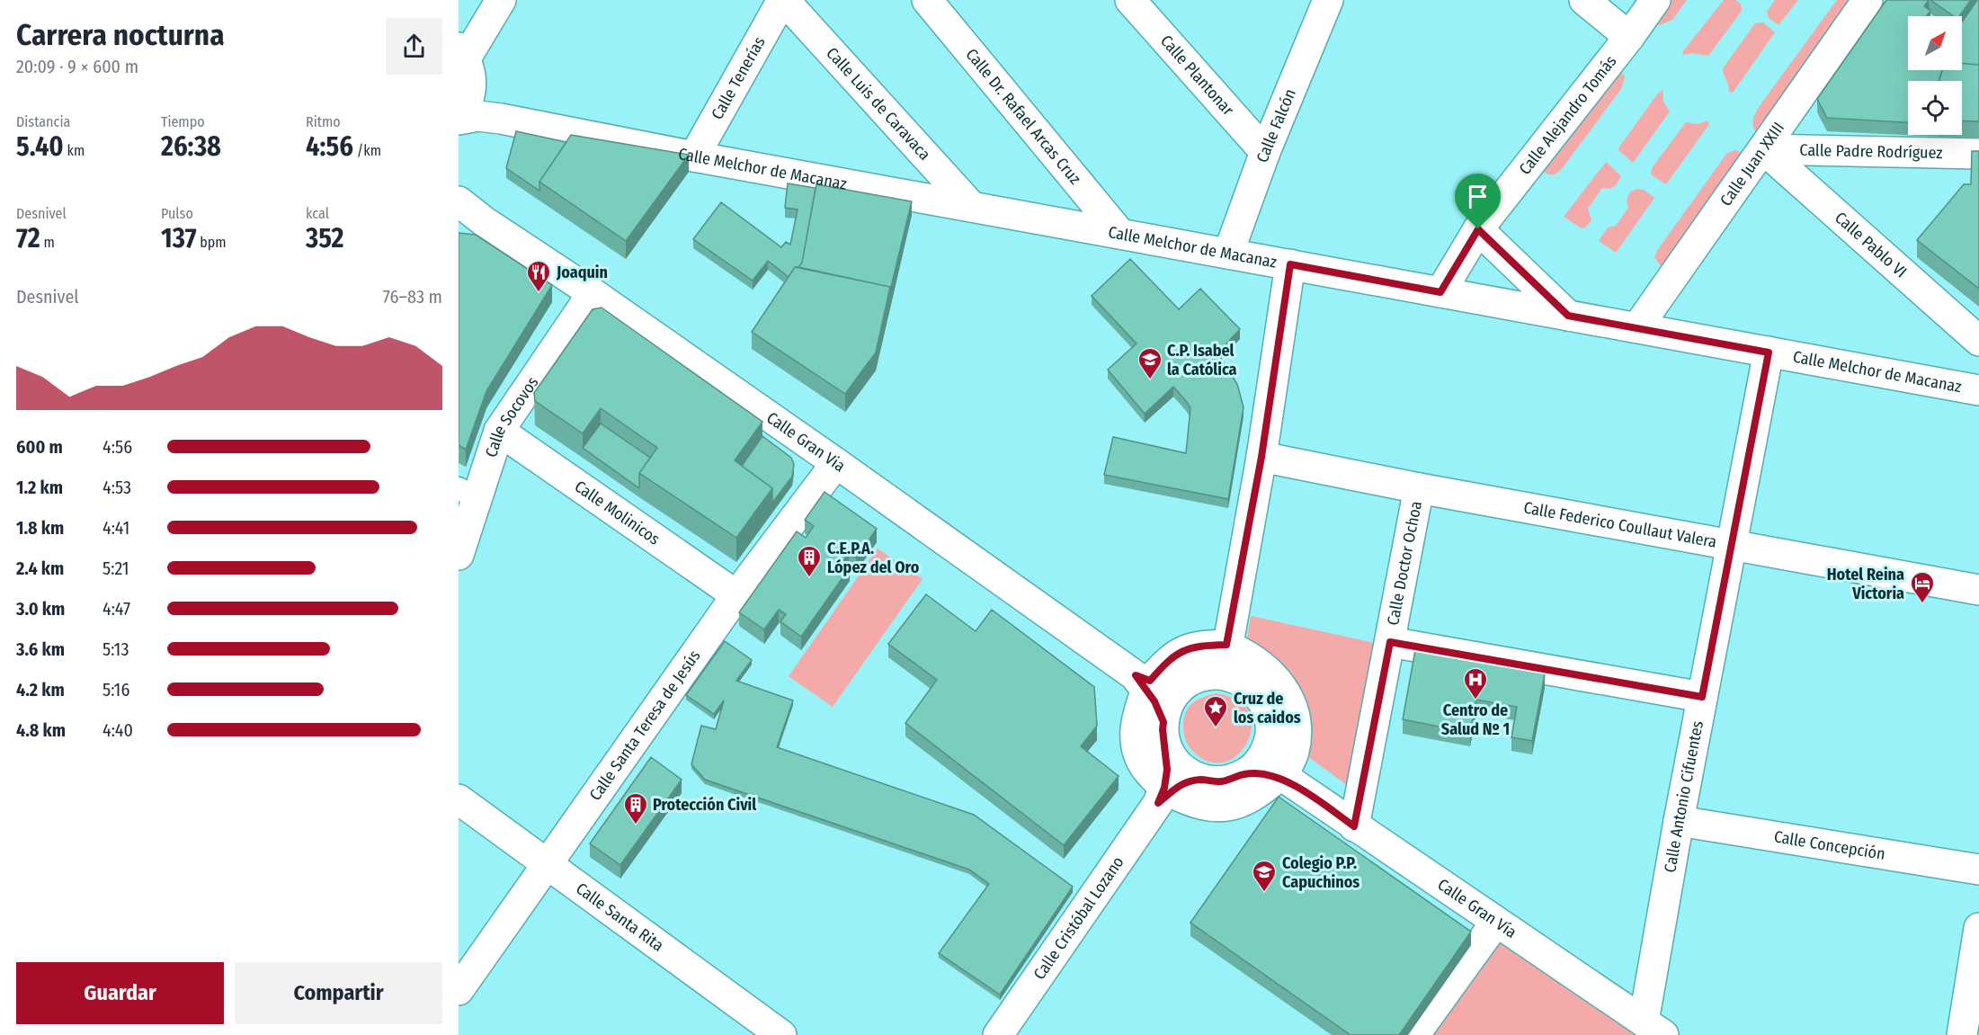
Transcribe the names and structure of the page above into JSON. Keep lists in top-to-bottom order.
{
  "streets": {
    "street": [
      "Calle Plantonar",
      "Calle Tenerías",
      "Calle Luis de Caravaca",
      "Calle Alejandro Tomás",
      "Calle Dr. Rafael Arcas Cruz",
      "Calle Falcón",
      "Calle Padre Rodríguez",
      "Calle Juan XXIII",
      "Calle Melchor de Macanaz",
      "Calle Pablo VI",
      "Calle Socovos",
      "Calle Gran Via",
      "Calle Molinicos",
      "Calle Federico Coullaut Valera",
      "Calle Doctor Ochoa",
      "Calle Santa Teresa de Jesús",
      "Calle Antonio Cifuentes",
      "Calle Concepción",
      "Calle Gran Vía",
      "Calle Santa Rita",
      "Calle Cristóbal Lozano"
    ]
  },
  "crossings": [
    ["Calle Plantonar", "Calle Falcón"],
    ["Calle Tenerías", "Calle Luis de Caravaca"],
    ["Calle Tenerías", "Calle Melchor de Macanaz"],
    ["Calle Luis de Caravaca", "Calle Melchor de Macanaz"],
    ["Calle Alejandro Tomás", "Calle Melchor de Macanaz"],
    ["Calle Dr. Rafael Arcas Cruz", "Calle Melchor de Macanaz"],
    ["Calle Falcón", "Calle Melchor de Macanaz"],
    ["Calle Padre Rodríguez", "Calle Juan XXIII"],
    ["Calle Padre Rodríguez", "Calle Pablo VI"],
    ["Calle Juan XXIII", "Calle Melchor de Macanaz"],
    ["Calle Juan XXIII", "Calle Pablo VI"],
    ["Calle Melchor de Macanaz", "Calle Antonio Cifuentes"],
    ["Calle Socovos", "Calle Gran Via"],
    ["Calle Socovos", "Calle Molinicos"],
    ["Calle Gran Via", "Calle Santa Teresa de Jesús"],
    ["Calle Molinicos", "Calle Santa Teresa de Jesús"],
    ["Calle Federico Coullaut Valera", "Calle Doctor Ochoa"],
    ["Calle Federico Coullaut Valera", "Calle Antonio Cifuentes"],
    ["Calle Doctor Ochoa", "Calle Gran Vía"],
    ["Calle Santa Teresa de Jesús", "Calle Santa Rita"],
    ["Calle Antonio Cifuentes", "Calle Concepción"],
    ["Calle Antonio Cifuentes", "Calle Gran Vía"]
  ],
  "places": {
    "restaurant": ["Joaquin"],
    "school or university": ["C.P. Isabel la Católica", "Colegio P.P. Capuchinos"],
    "building": ["C.E.P.A. López del Oro", "Protección Civil"],
    "hotel": ["Hotel Reina Victoria"],
    "hospital": ["Centro de Salud Nº 1"],
    "place": ["Cruz de los caidos"]
  },
  "north": "top right",
  "page": {
    "heading": ["Carrera nocturna", "20:09 · 9 × 600 m"],
    "stats": [
      ["Distancia", "5.40 km"],
      ["Tiempo", "26:38"],
      ["Ritmo", "4:56 /km"],
      ["Desnivel", "72 m"],
      ["Pulso", "137 bpm"],
      ["kcal", "352"]
    ],
    "chart": ["Desnivel", "76–83 m"],
    "list": [
      {
        "name": "600 m",
        "note": "4:56"
      },
      {
        "name": "1.2 km",
        "note": "4:53"
      },
      {
        "name": "1.8 km",
        "note": "4:41"
      },
      {
        "name": "2.4 km",
        "note": "5:21"
      },
      {
        "name": "3.0 km",
        "note": "4:47"
      },
      {
        "name": "3.6 km",
        "note": "5:13"
      },
      {
        "name": "4.2 km",
        "note": "5:16"
      },
      {
        "name": "4.8 km",
        "note": "4:40"
      }
    ],
    "buttons": ["Guardar", "Compartir"]
  }
}
